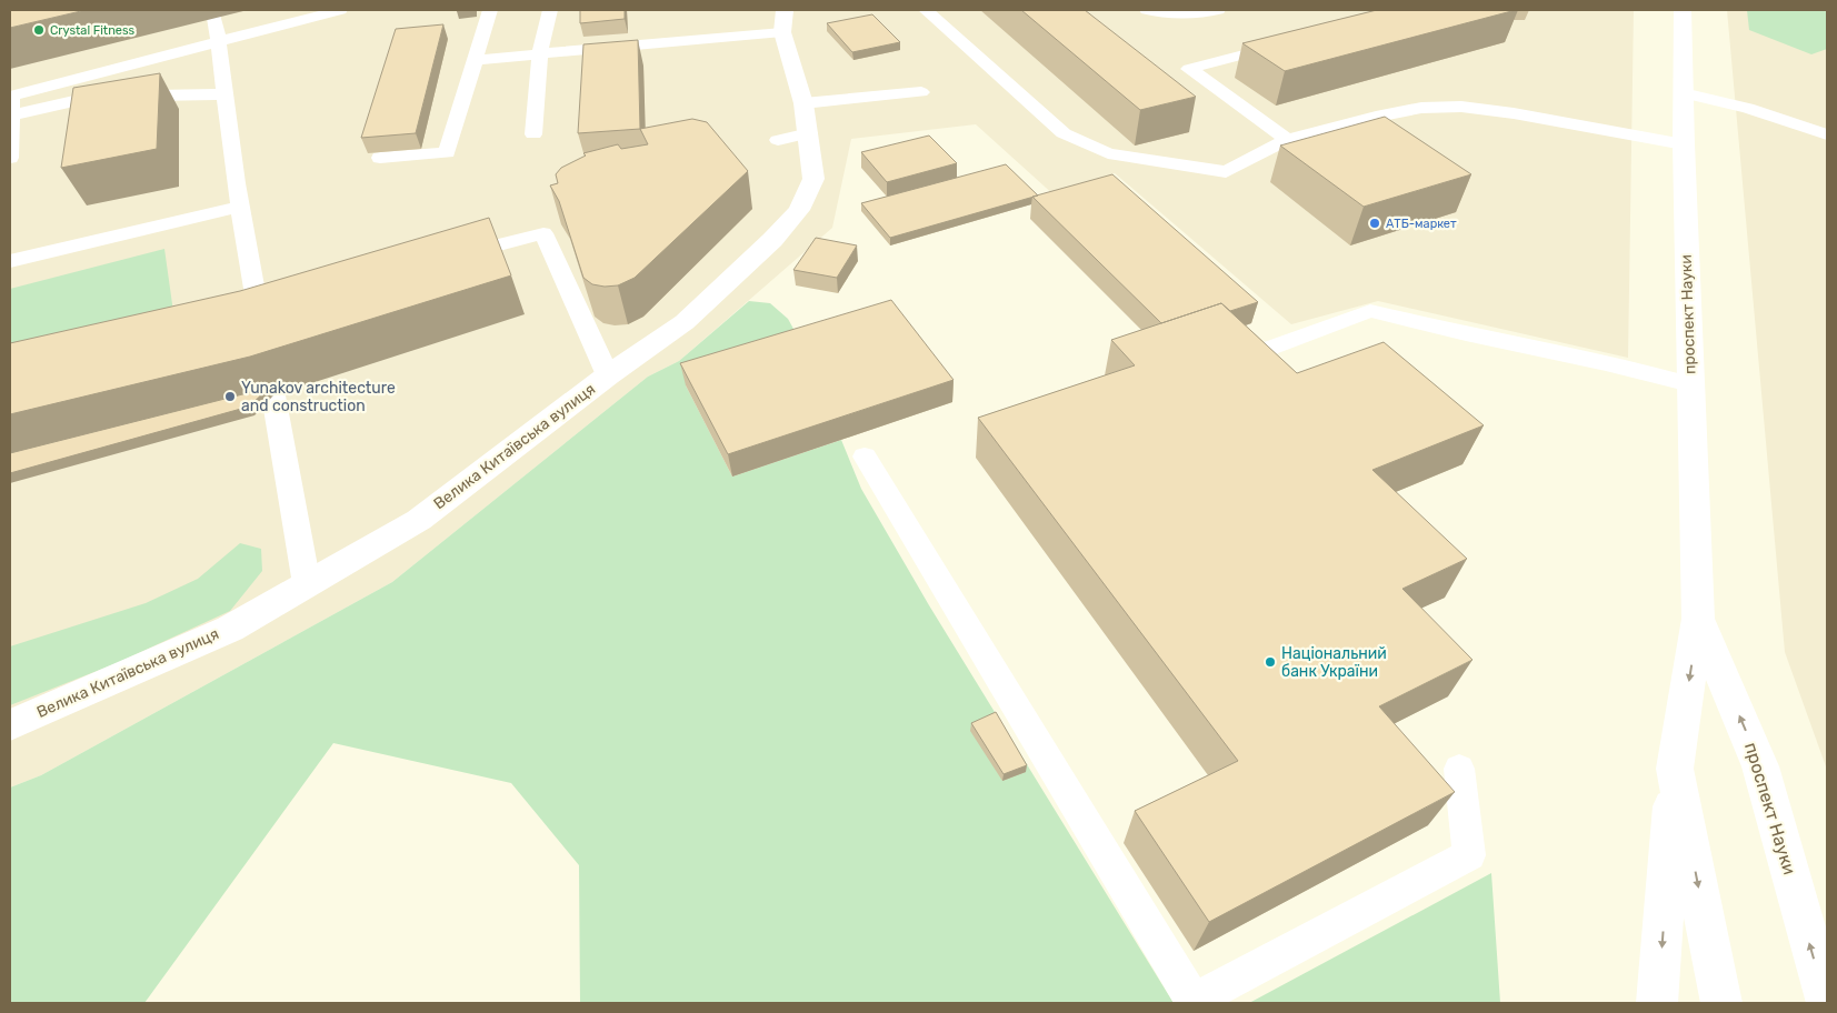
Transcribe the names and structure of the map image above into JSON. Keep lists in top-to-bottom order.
{
  "streets": {
    "main road": ["проспект Науки", "Велика Китаївська вулиця"]
  },
  "places": [
    "Crystal Fitness",
    "АТБ-маркет",
    "Yunakov architecture and construction",
    "Національний банк України"
  ]
}
